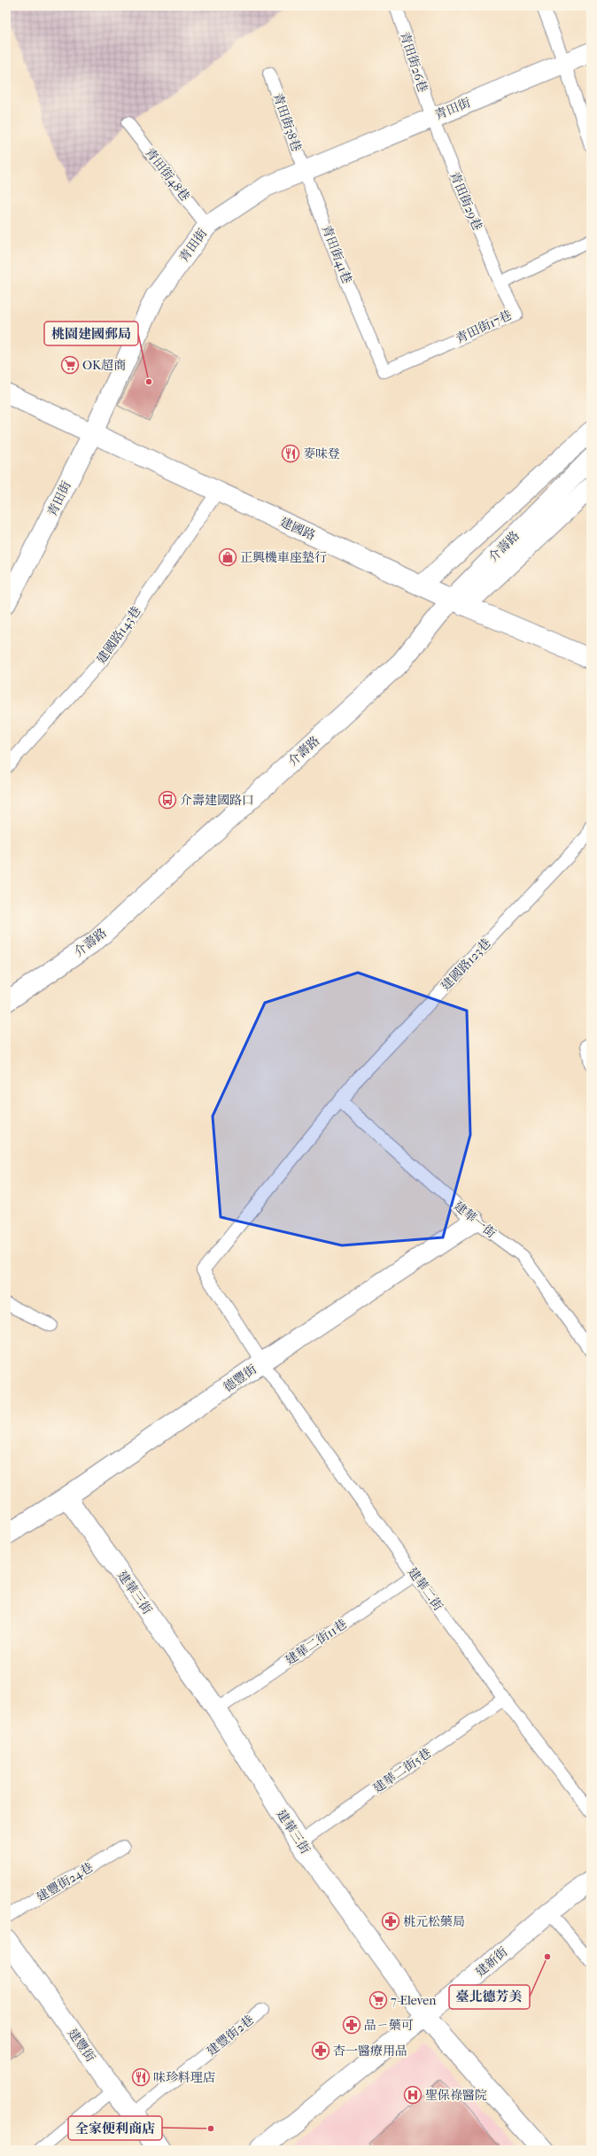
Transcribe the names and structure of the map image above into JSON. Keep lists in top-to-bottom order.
{
  "streets": {
    "street": [
      "青田街",
      "建國路",
      "介壽路",
      "德豐街",
      "建華三街",
      "建新街",
      "建豐街"
    ],
    "lane": [
      "青田街26巷",
      "青田街38巷",
      "青田街48巷",
      "青田街29巷",
      "青田街41巷",
      "青田街17巷",
      "建國路143巷",
      "建國路123巷",
      "建華一街",
      "建華二街",
      "建華二街11巷",
      "建華二街5巷",
      "建豐街24巷",
      "建豐街2巷"
    ]
  },
  "crossings": [
    ["青田街26巷", "青田街"],
    ["青田街26巷", "青田街29巷"],
    ["青田街", "青田街38巷"],
    ["青田街", "青田街48巷"],
    ["青田街", "青田街29巷"],
    ["青田街", "青田街41巷"],
    ["青田街", "建國路"],
    ["青田街38巷", "青田街41巷"],
    ["青田街29巷", "青田街17巷"],
    ["青田街41巷", "青田街17巷"],
    ["建國路", "介壽路"],
    ["建國路", "建國路143巷"],
    ["建國路123巷", "建華一街"],
    ["建國路123巷", "建華二街"],
    ["建華一街", "德豐街"],
    ["德豐街", "建華二街"],
    ["德豐街", "建華三街"],
    ["建華二街", "建華二街11巷"],
    ["建華二街", "建華二街5巷"],
    ["建華三街", "建華二街11巷"],
    ["建華三街", "建華二街5巷"],
    ["建華三街", "建新街"],
    ["建豐街2巷", "建豐街"]
  ],
  "places": {
    "supermarket": ["OK超商", "7-Eleven"],
    "other": ["桃園建國郵局", "臺北德芳美", "全家便利商店"],
    "restaurant": ["麥味登", "味珍料理店"],
    "shop": ["正興機車座墊行"],
    "bus stop": ["介壽建國路口"],
    "pharmacy": ["桃元松藥局", "品ㄧ藥可", "杏一醫療用品"],
    "hospital": ["聖保祿醫院"]
  }
}
